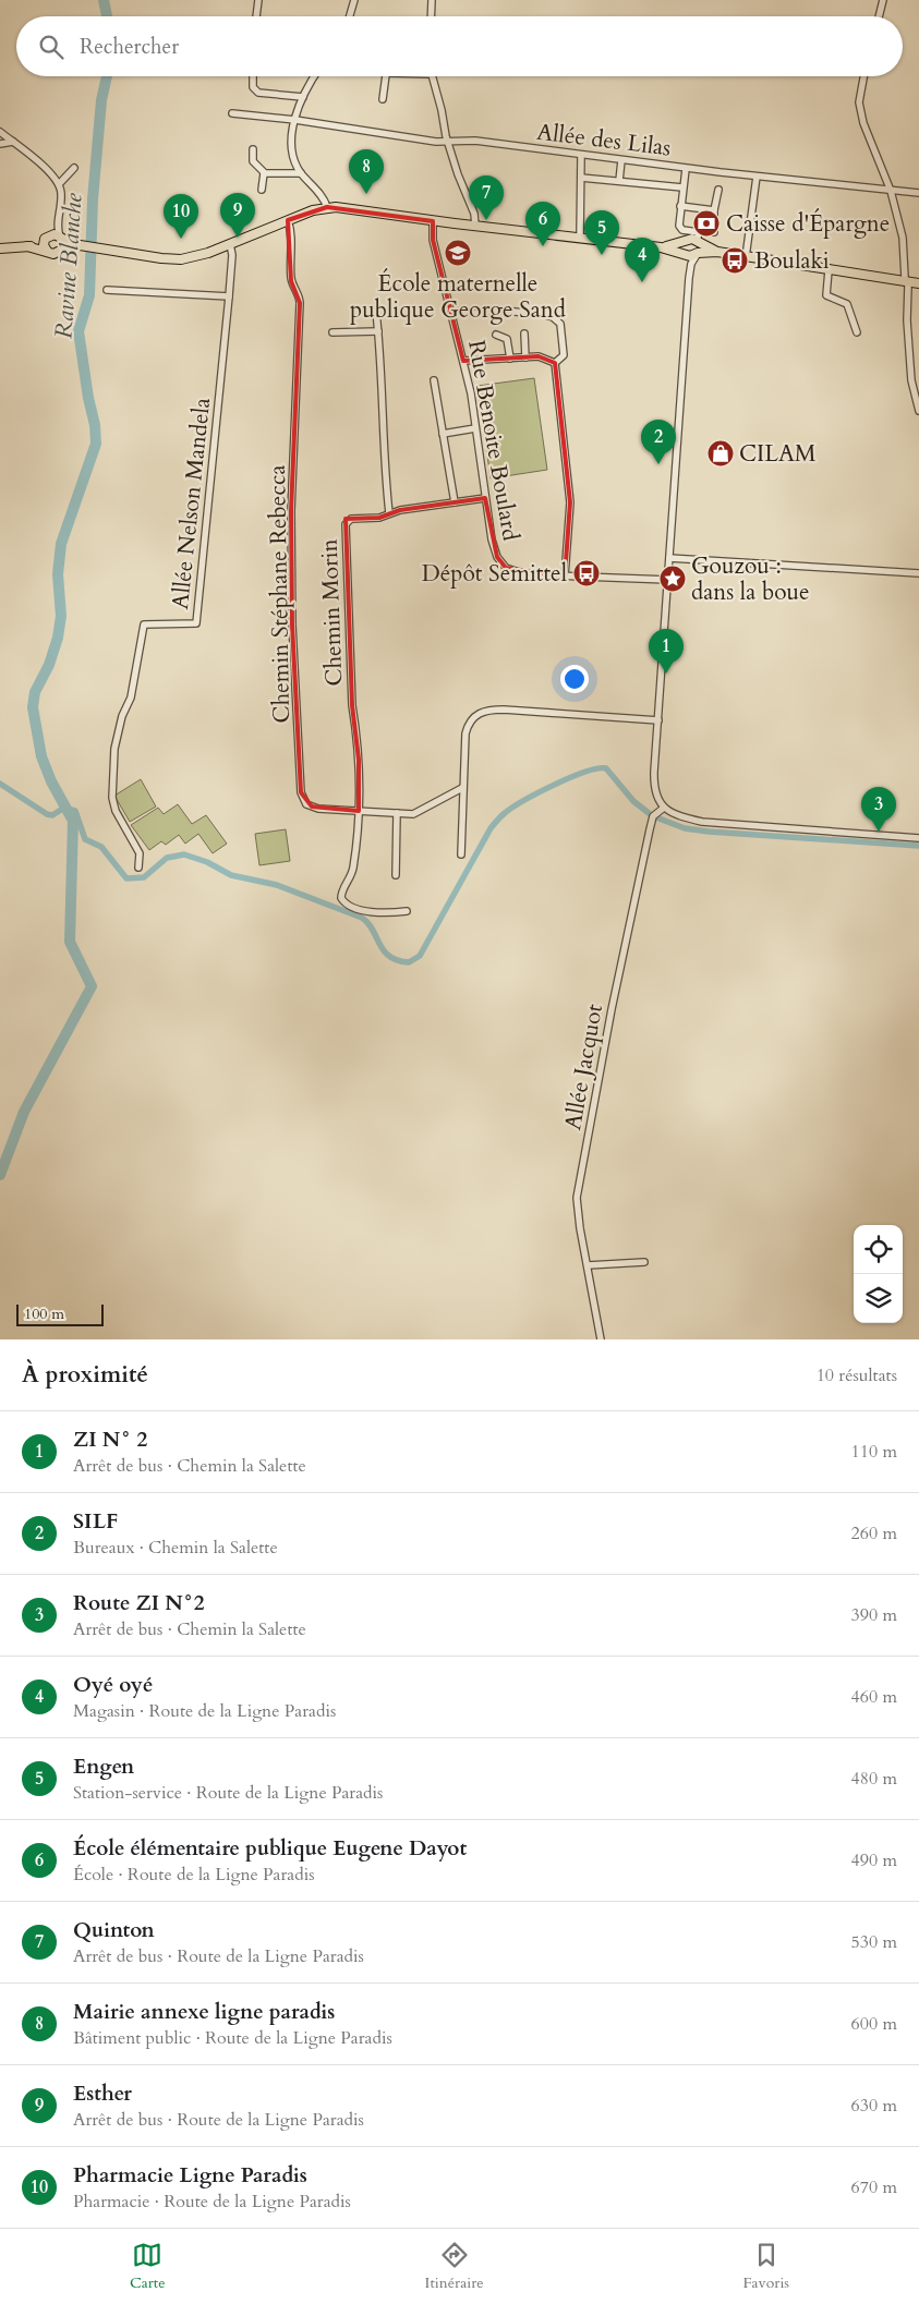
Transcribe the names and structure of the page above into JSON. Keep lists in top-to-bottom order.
{
  "streets": {
    "street": [
      "Allée des Lilas",
      "Rue Benoite Boulard",
      "Allée Nelson Mandela",
      "Chemin Stéphane Rebecca",
      "Chemin Morin",
      "Allée Jacquot"
    ]
  },
  "crossings": [
    ["Rue Benoite Boulard", "Chemin Morin"],
    ["Chemin Stéphane Rebecca", "Chemin Morin"]
  ],
  "water": ["Ravine Blanche"],
  "places": {
    "bank": ["Caisse d'Épargne"],
    "school or university": ["École maternelle publique George Sand"],
    "bus stop": ["Boulaki", "Dépôt Semittel"],
    "shop": ["CILAM"],
    "place": ["Gouzou : dans la boue"]
  },
  "scale_bar": "100 m",
  "page": {
    "search": "Rechercher",
    "pins": [
      "8",
      "7",
      "9",
      "10",
      "6",
      "5",
      "4",
      "2",
      "1",
      "3"
    ],
    "scale": "100 m",
    "heading": ["À proximité", "10 résultats"],
    "list": [
      {
        "mark": "1",
        "name": "ZI N° 2",
        "note": "Arrêt de bus · Chemin la Salette",
        "value": "110 m"
      },
      {
        "mark": "2",
        "name": "SILF",
        "note": "Bureaux · Chemin la Salette",
        "value": "260 m"
      },
      {
        "mark": "3",
        "name": "Route ZI N°2",
        "note": "Arrêt de bus · Chemin la Salette",
        "value": "390 m"
      },
      {
        "mark": "4",
        "name": "Oyé oyé",
        "note": "Magasin · Route de la Ligne Paradis",
        "value": "460 m"
      },
      {
        "mark": "5",
        "name": "Engen",
        "note": "Station-service · Route de la Ligne Paradis",
        "value": "480 m"
      },
      {
        "mark": "6",
        "name": "École élémentaire publique Eugene Dayot",
        "note": "École · Route de la Ligne Paradis",
        "value": "490 m"
      },
      {
        "mark": "7",
        "name": "Quinton",
        "note": "Arrêt de bus · Route de la Ligne Paradis",
        "value": "530 m"
      },
      {
        "mark": "8",
        "name": "Mairie annexe ligne paradis",
        "note": "Bâtiment public · Route de la Ligne Paradis",
        "value": "600 m"
      },
      {
        "mark": "9",
        "name": "Esther",
        "note": "Arrêt de bus · Route de la Ligne Paradis",
        "value": "630 m"
      },
      {
        "mark": "10",
        "name": "Pharmacie Ligne Paradis",
        "note": "Pharmacie · Route de la Ligne Paradis",
        "value": "670 m"
      }
    ],
    "nav": ["Carte", "Itinéraire", "Favoris"]
  }
}
